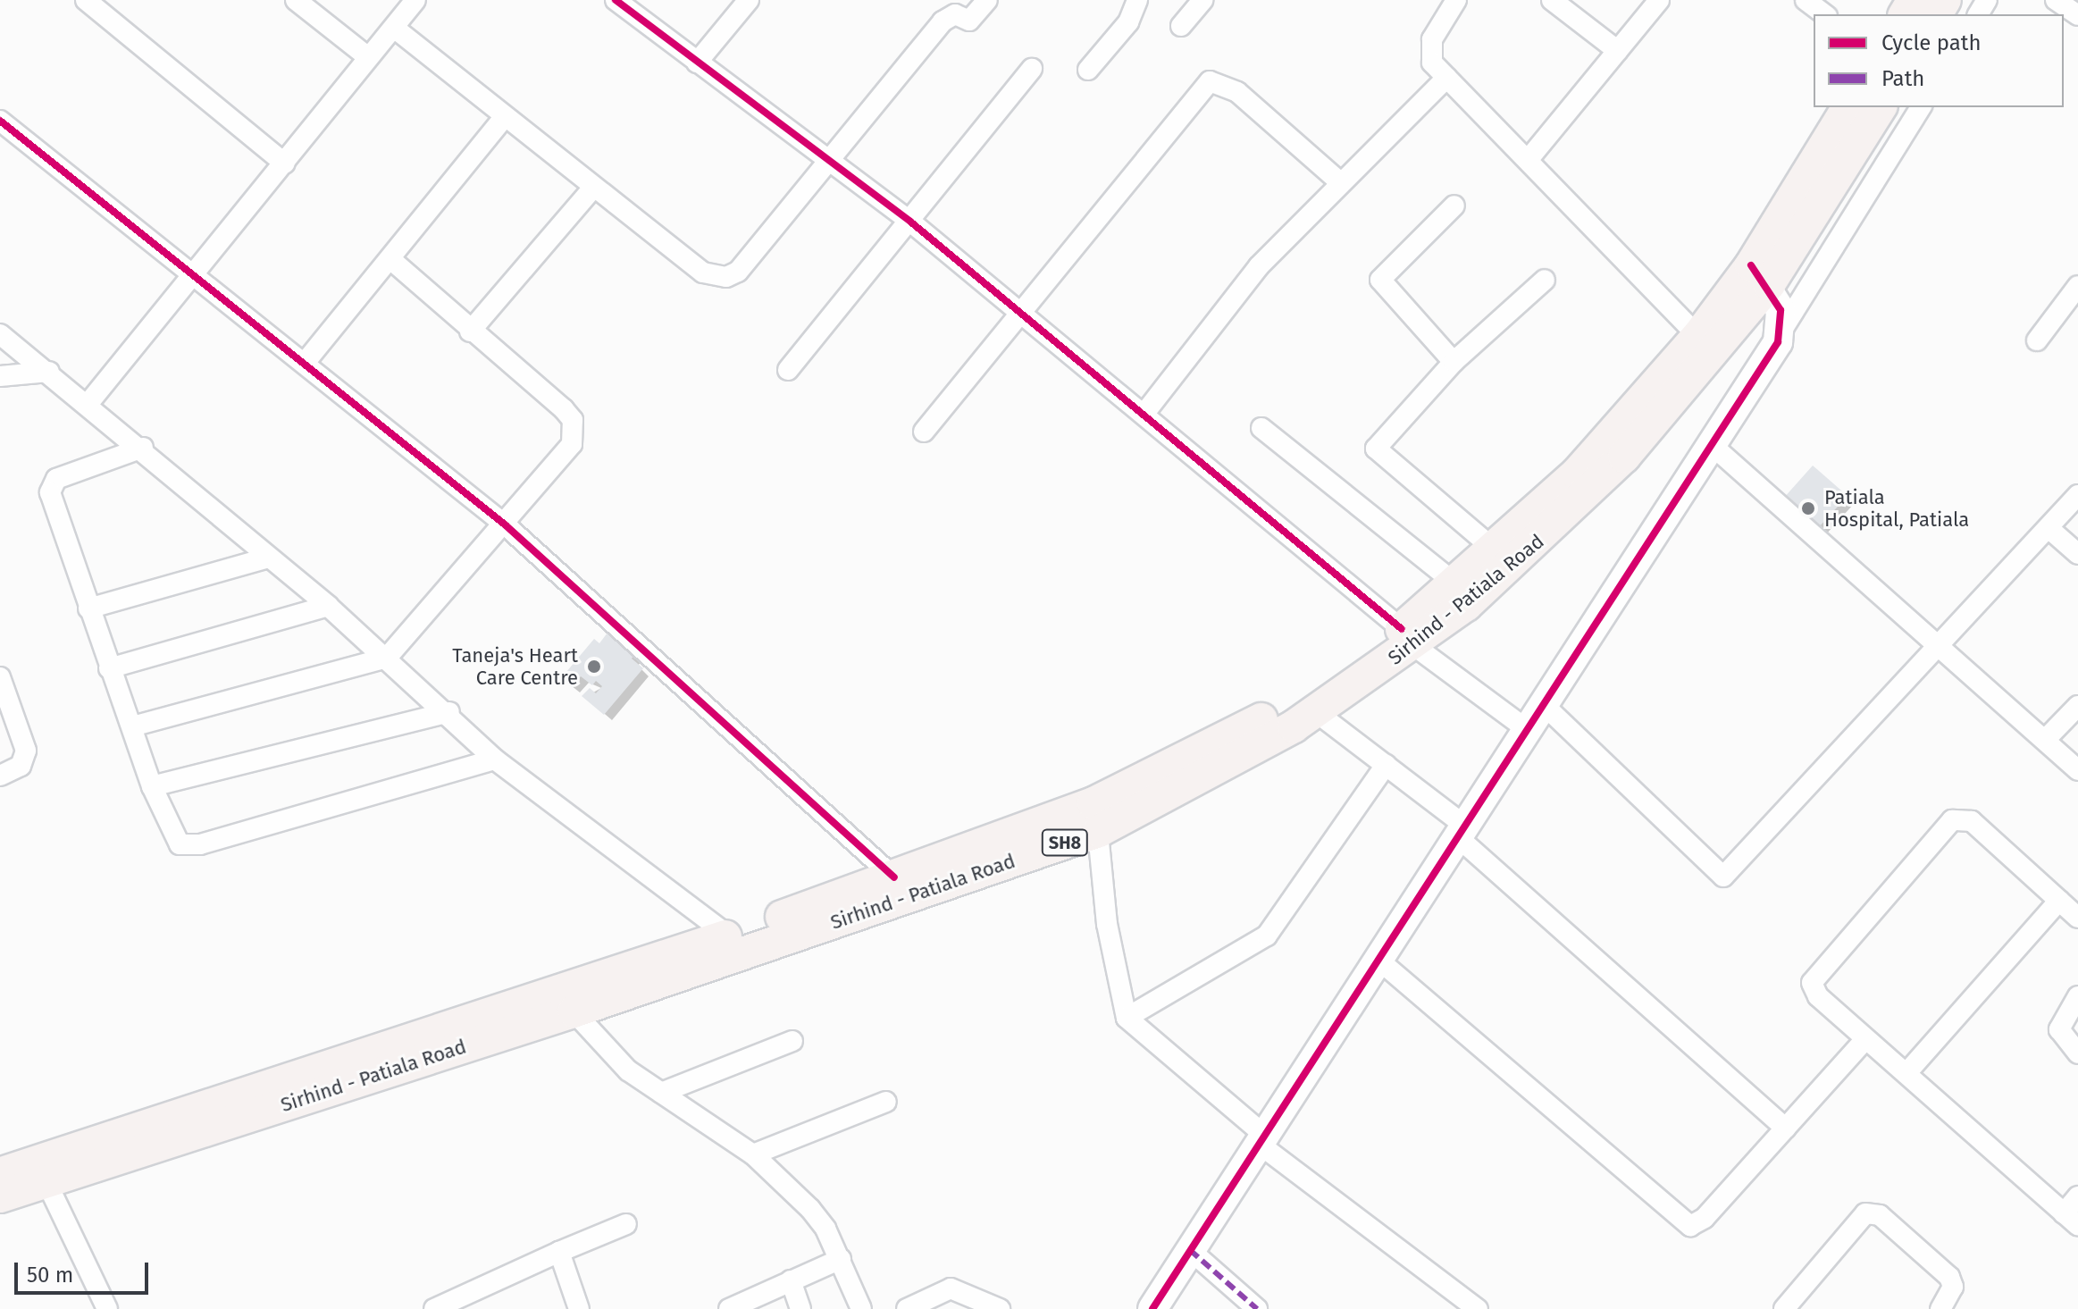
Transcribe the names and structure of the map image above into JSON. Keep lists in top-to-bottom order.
{
  "streets": {
    "main road": ["Sirhind - Patiala Road", "SH8"]
  },
  "places": ["Patiala Hospital, Patiala", "Taneja's Heart Care Centre"],
  "legend": ["Cycle path", "Path"],
  "scale_bar": "50 m"
}
